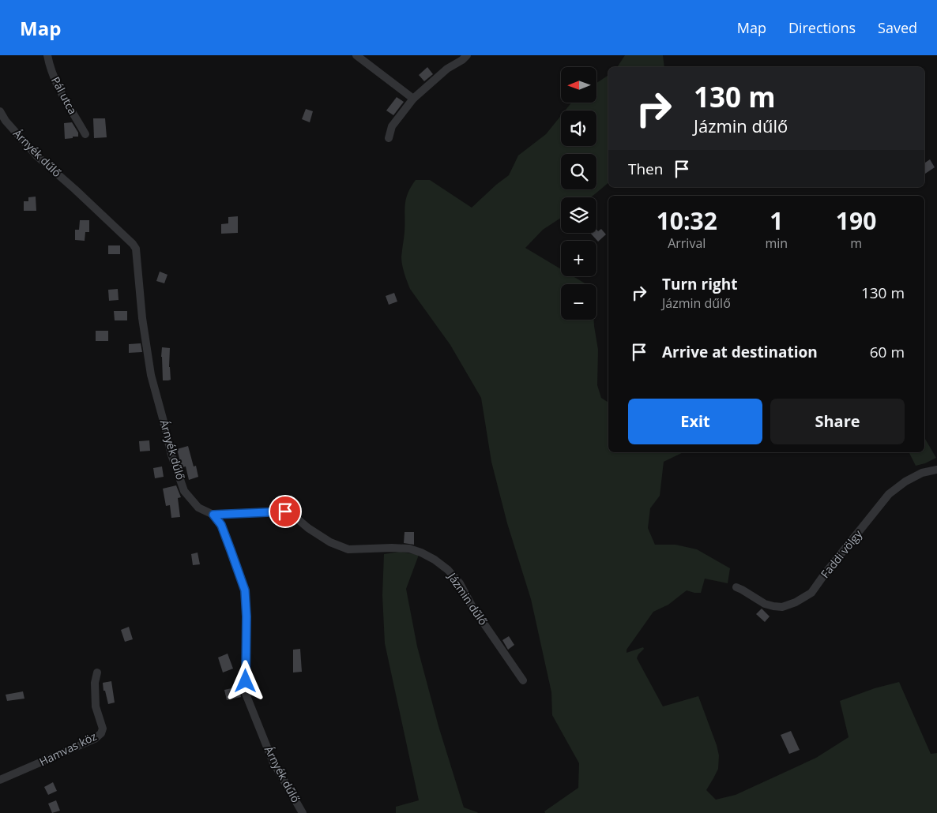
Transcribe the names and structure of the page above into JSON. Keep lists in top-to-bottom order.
{
  "streets": {
    "street": [
      "Pál utca",
      "Árnyék dűlő",
      "Faddi völgy",
      "Jázmin dűlő",
      "Hamvas köz"
    ]
  },
  "crossings": [
    ["Árnyék dűlő", "Jázmin dűlő"]
  ],
  "north": "left",
  "page": {
    "header": "Map",
    "nav": ["Map", "Directions", "Saved"],
    "map_buttons": ["+", "−"],
    "turn": ["130 m", "Jázmin dűlő"],
    "then": "Then",
    "eta": [
      "10:32",
      "Arrival",
      "1",
      "min",
      "190",
      "m"
    ],
    "list": [
      {
        "name": "Turn right",
        "note": "Jázmin dűlő",
        "value": "130 m"
      },
      {
        "name": "Arrive at destination",
        "value": "60 m"
      }
    ],
    "buttons": ["Exit", "Share"]
  }
}
